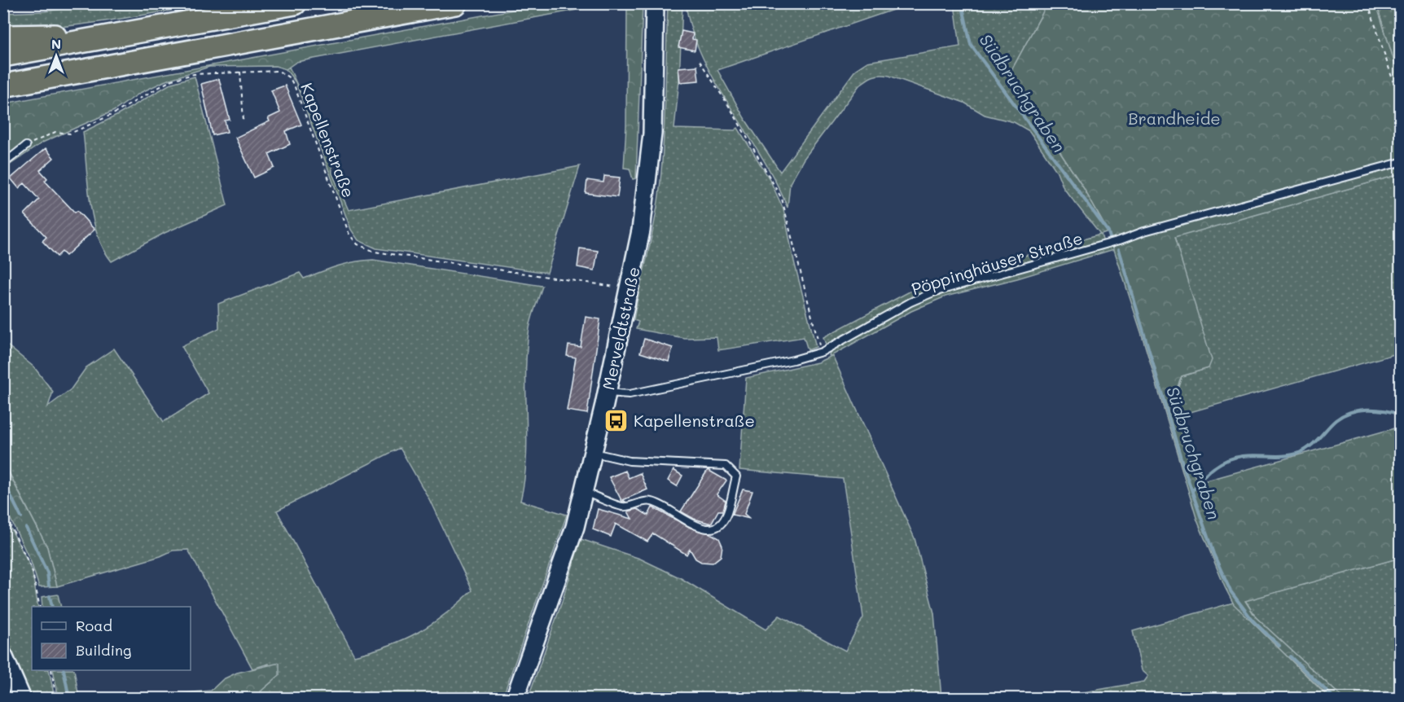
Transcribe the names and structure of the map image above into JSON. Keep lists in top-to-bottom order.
{
  "streets": {
    "street": ["Merveldtstraße"],
    "lane": ["Pöppinghäuser Straße"],
    "path": ["Kapellenstraße"]
  },
  "crossings": [
    ["Kapellenstraße", "Merveldtstraße"],
    ["Pöppinghäuser Straße", "Merveldtstraße"]
  ],
  "water": ["Südbruchgraben"],
  "parks": ["Brandheide"],
  "places": {
    "bus stop": ["Kapellenstraße"]
  },
  "legend": ["Road", "Building"],
  "north": "top"
}
